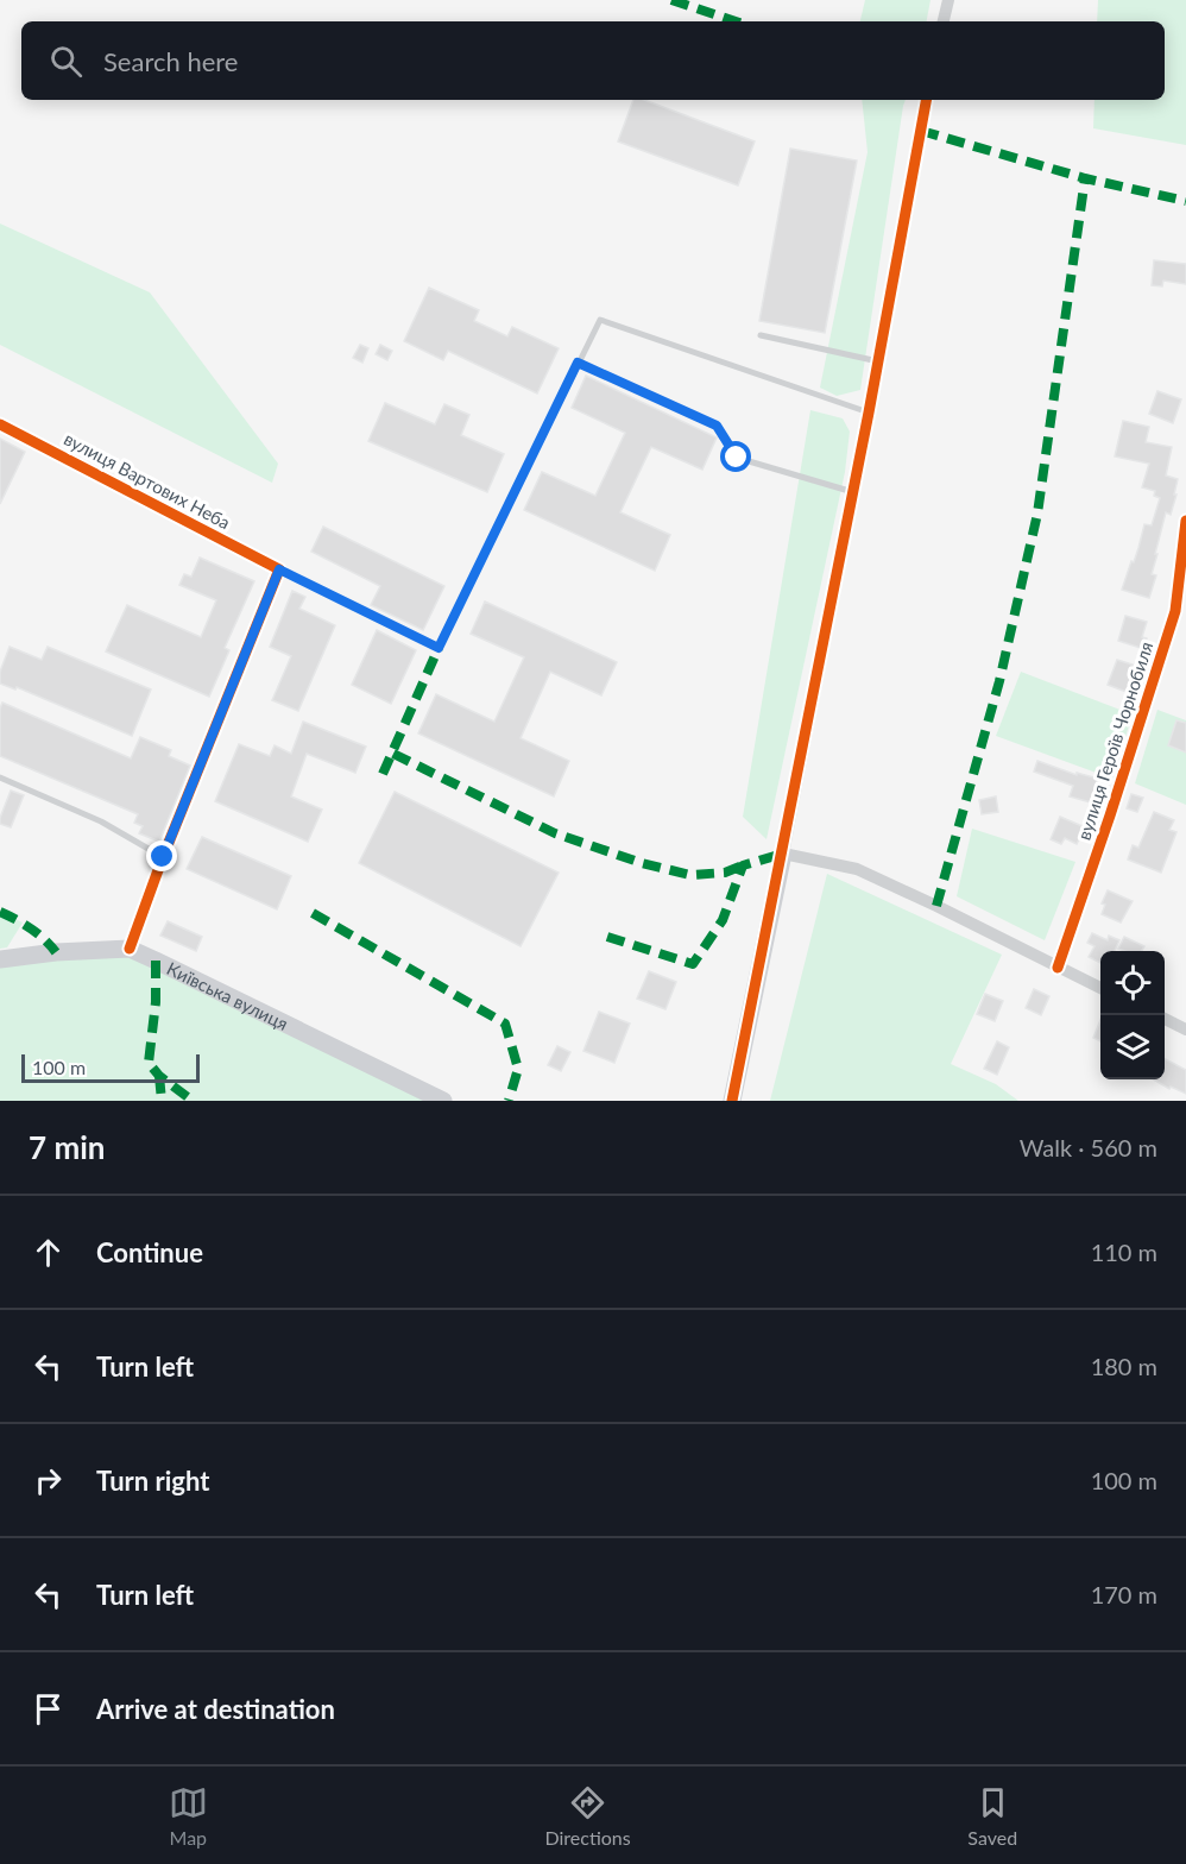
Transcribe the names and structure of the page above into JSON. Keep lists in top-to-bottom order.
{
  "streets": {
    "street": ["вулиця Вартових Неба", "вулиця Героїв Чорнобиля", "Київська вулиця"]
  },
  "scale_bar": "100 m",
  "page": {
    "search": "Search here",
    "scale": "100 m",
    "heading": ["7 min", "Walk · 560 m"],
    "list": [
      ["Continue", "110 m"],
      ["Turn left", "180 m"],
      ["Turn right", "100 m"],
      ["Turn left", "170 m"],
      "Arrive at destination"
    ],
    "nav": ["Map", "Directions", "Saved"]
  }
}
